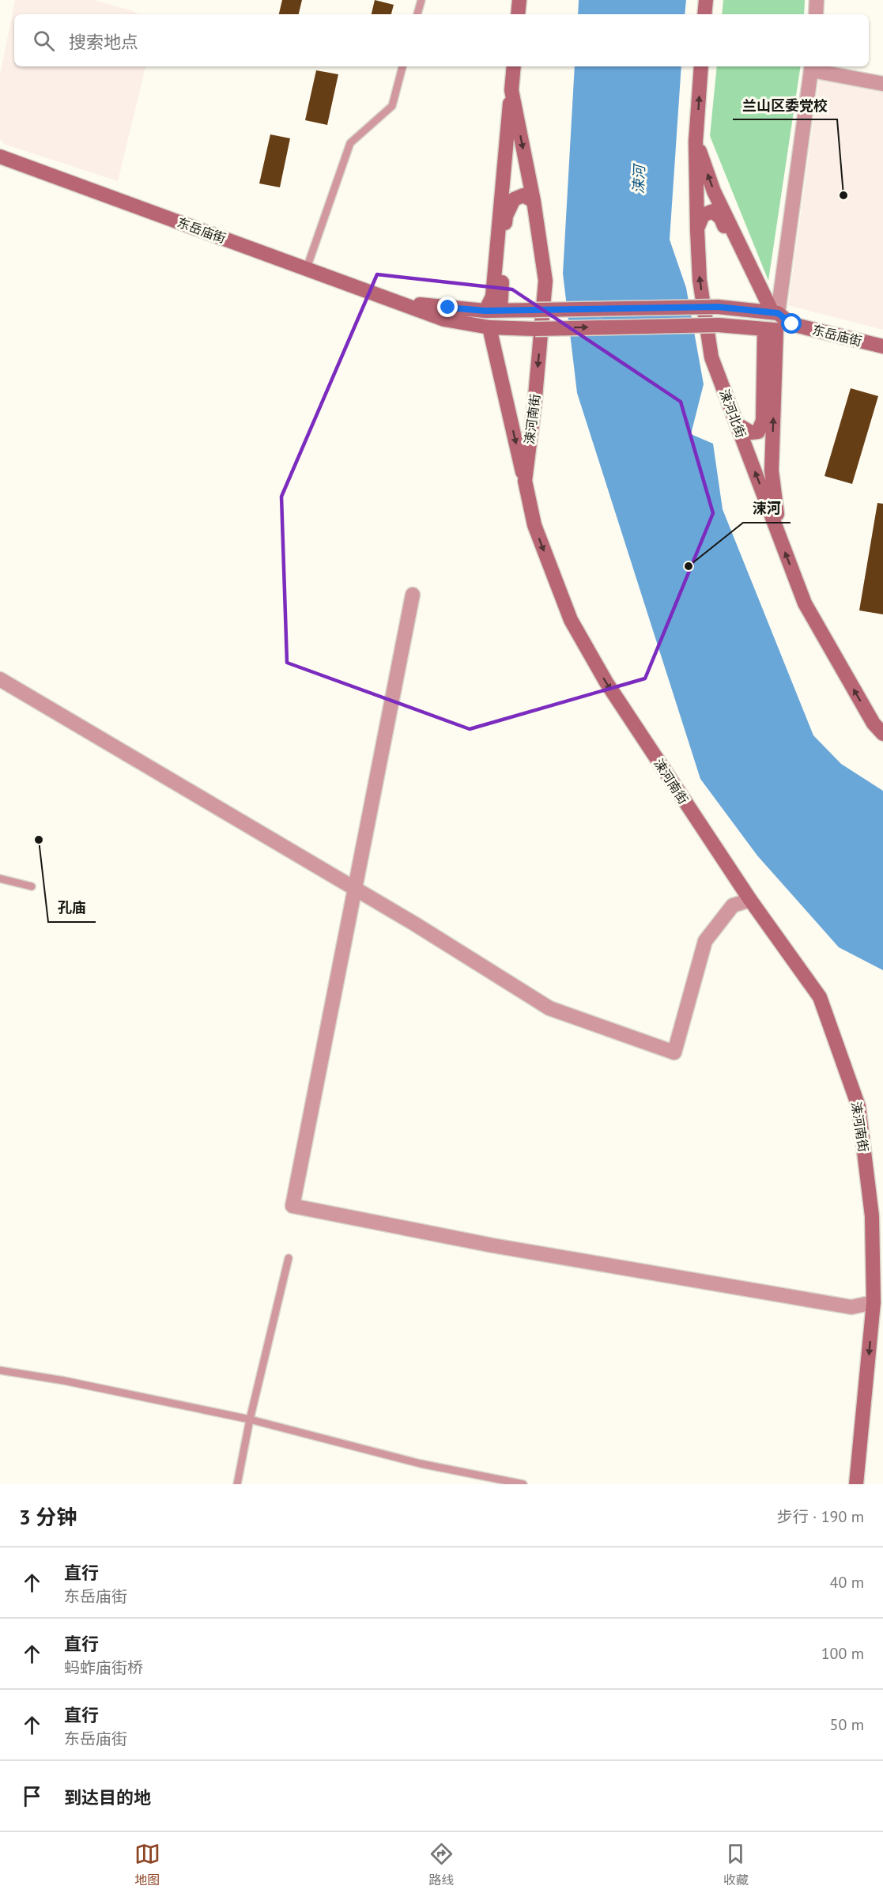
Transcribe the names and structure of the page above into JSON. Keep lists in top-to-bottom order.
{
  "streets": {
    "main road": ["东岳庙街", "涑河北街", "涑河南街"]
  },
  "water": ["涑河"],
  "places": ["兰山区委党校", "涑河", "孔庙"],
  "page": {
    "search": "搜索地点",
    "heading": ["3 分钟", "步行 · 190 m"],
    "list": [
      ["直行", "东岳庙街", "40 m"],
      ["直行", "蚂蚱庙街桥", "100 m"],
      ["直行", "东岳庙街", "50 m"],
      "到达目的地"
    ],
    "nav": ["地图", "路线", "收藏"]
  }
}
